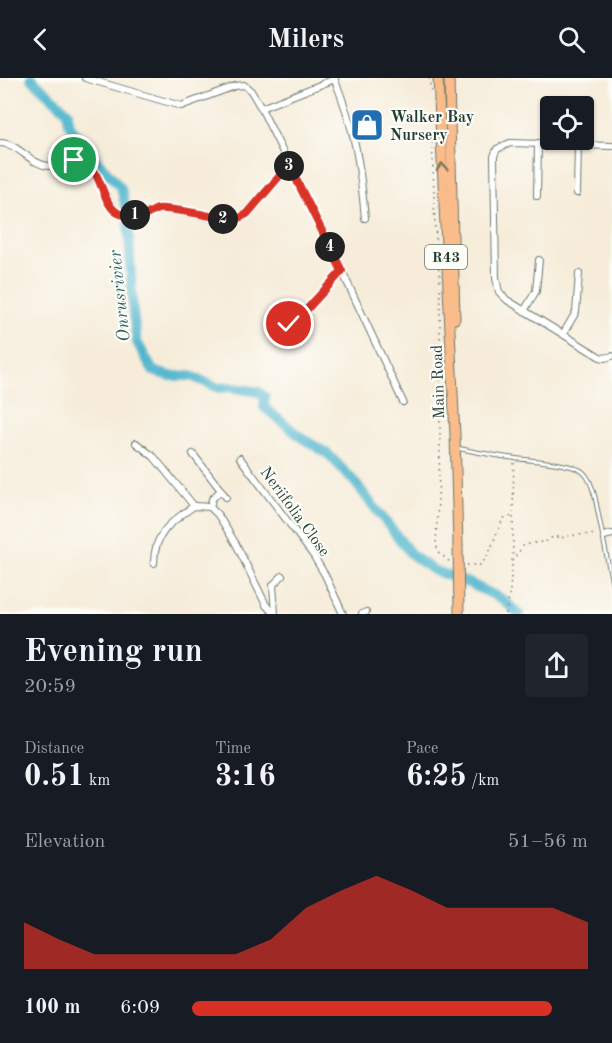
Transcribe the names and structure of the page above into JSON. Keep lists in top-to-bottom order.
{
  "streets": {
    "main road": ["R43", "Main Road"],
    "street": ["Neriifolia Close"]
  },
  "crossings": [
    ["R43", "Main Road"]
  ],
  "water": ["Onrusrivier"],
  "places": {
    "shop": ["Walker Bay Nursery"]
  },
  "page": {
    "header": "Milers",
    "pins": [
      "3",
      "1",
      "2",
      "4"
    ],
    "heading": ["Evening run", "20:59"],
    "stats": [
      ["Distance", "0.51 km"],
      ["Time", "3:16"],
      ["Pace", "6:25 /km"]
    ],
    "chart": ["Elevation", "51–56 m"],
    "list": [
      {
        "name": "100 m",
        "note": "6:09"
      }
    ]
  }
}
